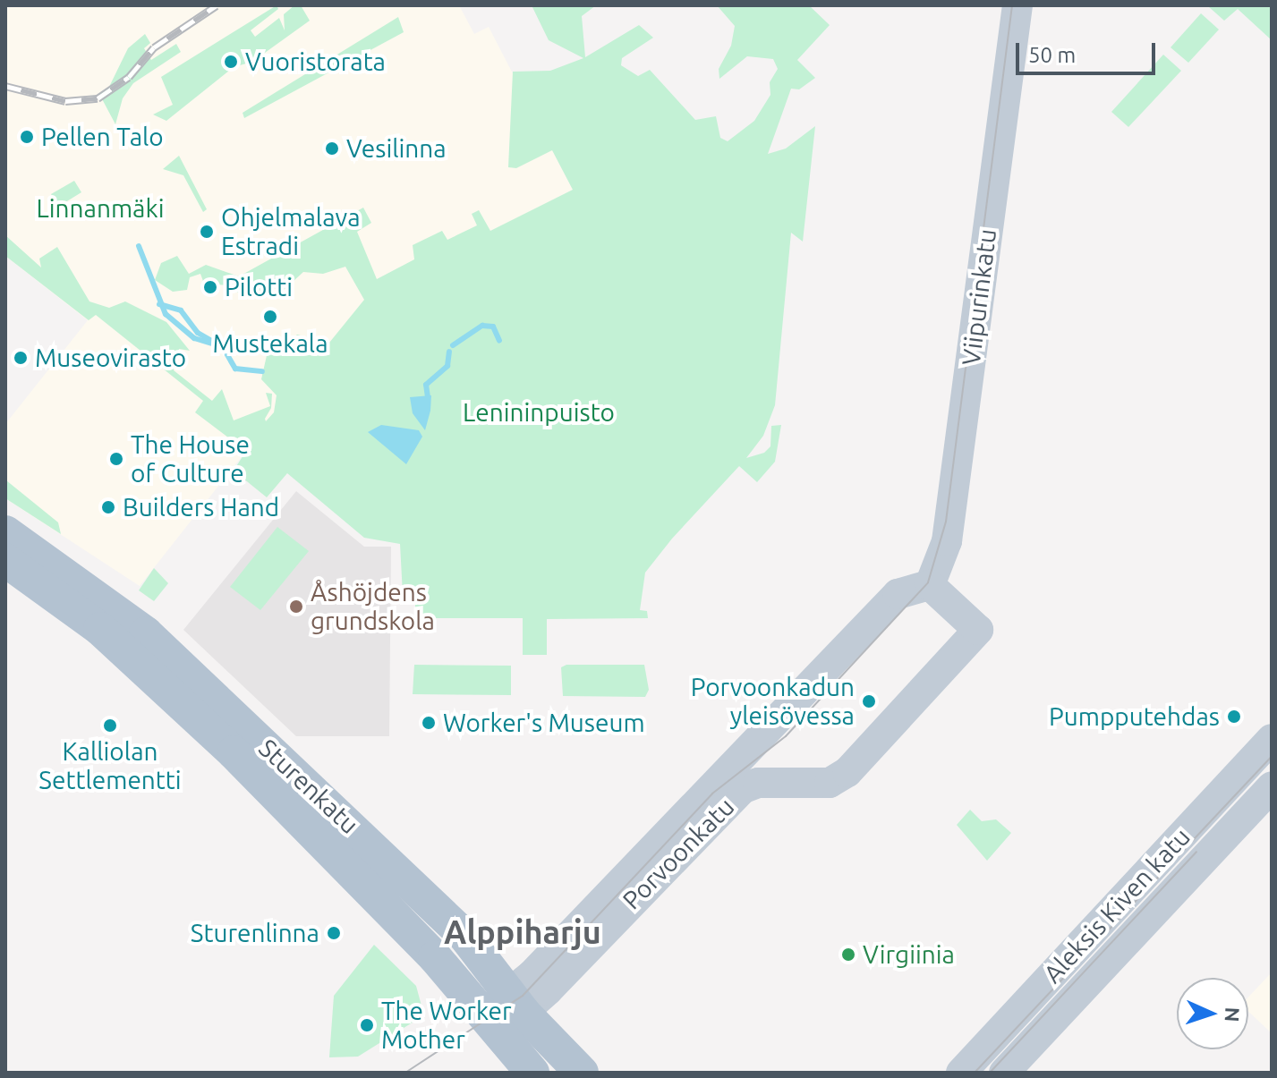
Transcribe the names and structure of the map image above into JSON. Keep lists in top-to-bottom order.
{
  "streets": {
    "main road": ["Sturenkatu"],
    "street": ["Viipurinkatu", "Porvoonkatu", "Aleksis Kiven katu"]
  },
  "crossings": [
    ["Viipurinkatu", "Porvoonkatu"],
    ["Sturenkatu", "Porvoonkatu"]
  ],
  "districts": ["Alppiharju"],
  "parks": ["Linnanmäki", "Lenininpuisto"],
  "places": [
    "Vuoristorata",
    "Pellen Talo",
    "Vesilinna",
    "Ohjelmalava Estradi",
    "Pilotti",
    "Mustekala",
    "Museovirasto",
    "The House of Culture",
    "Builders Hand",
    "Åshöjdens grundskola",
    "Porvoonkadun yleisövessa",
    "Pumpputehdas",
    "Worker's Museum",
    "Kalliolan Settlementti",
    "Sturenlinna",
    "Virgiinia",
    "The Worker Mother"
  ],
  "scale_bar": "50 m",
  "north": "right"
}
